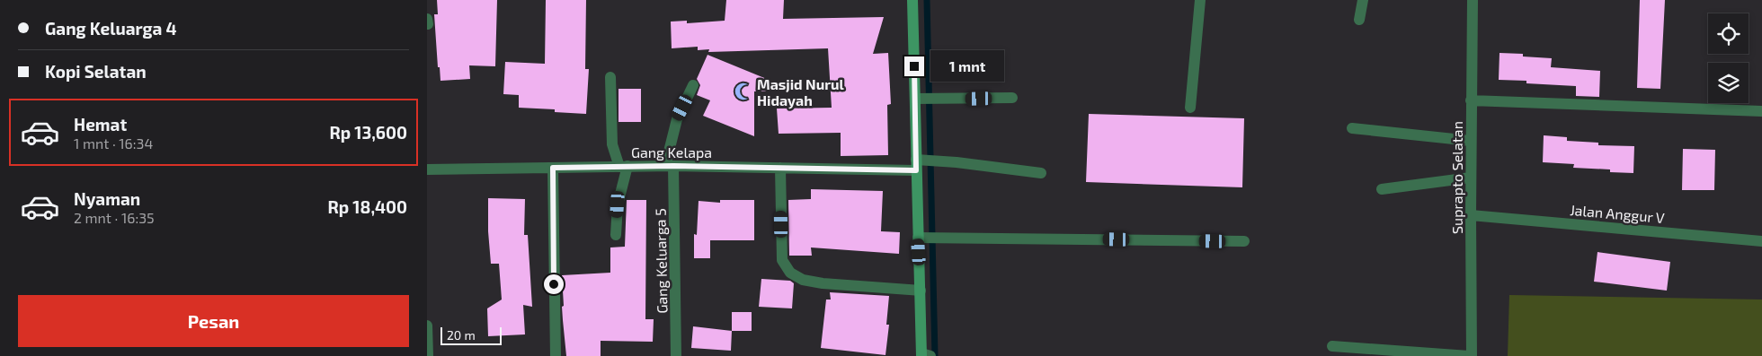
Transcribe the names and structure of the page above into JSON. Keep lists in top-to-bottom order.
{
  "streets": {
    "street": [
      "Gang Kelapa",
      "Suprapto Selatan",
      "Jalan Anggur V",
      "Gang Keluarga 5"
    ]
  },
  "crossings": [
    ["Gang Kelapa", "Gang Keluarga 5"],
    ["Suprapto Selatan", "Jalan Anggur V"]
  ],
  "places": {
    "mosque": ["Masjid Nurul Hidayah"]
  },
  "scale_bar": "20 m",
  "page": {
    "banner": ["Gang Keluarga 4", "Kopi Selatan"],
    "bubble": "1 mnt",
    "list": [
      {
        "name": "Hemat",
        "note": "1 mnt · 16:34",
        "value": "Rp 13,600"
      },
      {
        "name": "Nyaman",
        "note": "2 mnt · 16:35",
        "value": "Rp 18,400"
      }
    ],
    "buttons": "Pesan",
    "scale": "20 m"
  }
}
